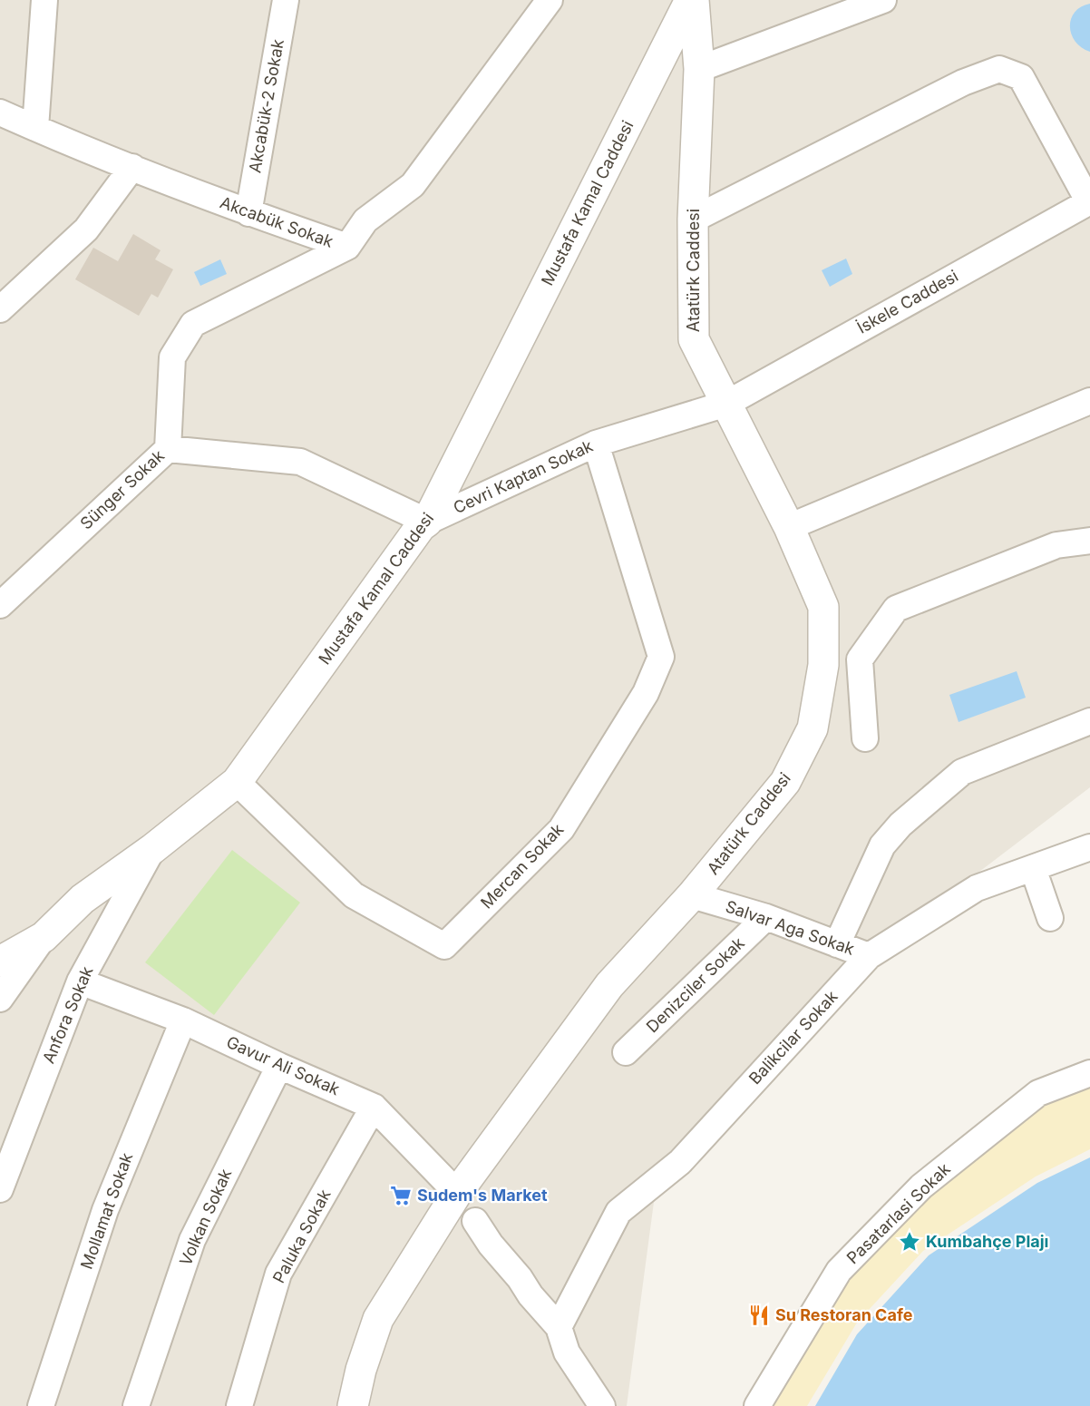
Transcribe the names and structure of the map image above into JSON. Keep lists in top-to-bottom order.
{
  "streets": {
    "street": [
      "Akcabük-2 Sokak",
      "Mustafa Kamal Caddesi",
      "Akcabük Sokak",
      "Atatürk Caddesi",
      "İskele Caddesi",
      "Cevri Kaptan Sokak",
      "Sünger Sokak",
      "Mercan Sokak",
      "Salvar Aga Sokak",
      "Denizciler Sokak",
      "Anfora Sokak",
      "Balikcilar Sokak",
      "Gavur Ali Sokak",
      "Mollamat Sokak",
      "Pasatarlasi Sokak",
      "Volkan Sokak",
      "Paluka Sokak"
    ]
  },
  "crossings": [
    ["Akcabük-2 Sokak", "Akcabük Sokak"],
    ["Mustafa Kamal Caddesi", "Atatürk Caddesi"],
    ["Mustafa Kamal Caddesi", "Cevri Kaptan Sokak"],
    ["Mustafa Kamal Caddesi", "Mercan Sokak"],
    ["Mustafa Kamal Caddesi", "Anfora Sokak"],
    ["Akcabük Sokak", "Sünger Sokak"],
    ["Atatürk Caddesi", "İskele Caddesi"],
    ["Atatürk Caddesi", "Cevri Kaptan Sokak"],
    ["Atatürk Caddesi", "Salvar Aga Sokak"],
    ["Atatürk Caddesi", "Gavur Ali Sokak"],
    ["İskele Caddesi", "Cevri Kaptan Sokak"],
    ["Cevri Kaptan Sokak", "Mercan Sokak"],
    ["Salvar Aga Sokak", "Denizciler Sokak"],
    ["Salvar Aga Sokak", "Balikcilar Sokak"],
    ["Anfora Sokak", "Gavur Ali Sokak"],
    ["Gavur Ali Sokak", "Mollamat Sokak"],
    ["Gavur Ali Sokak", "Volkan Sokak"],
    ["Gavur Ali Sokak", "Paluka Sokak"]
  ],
  "places": {
    "supermarket": ["Sudem's Market"],
    "place": ["Kumbahçe Plajı"],
    "restaurant": ["Su Restoran Cafe"]
  }
}
